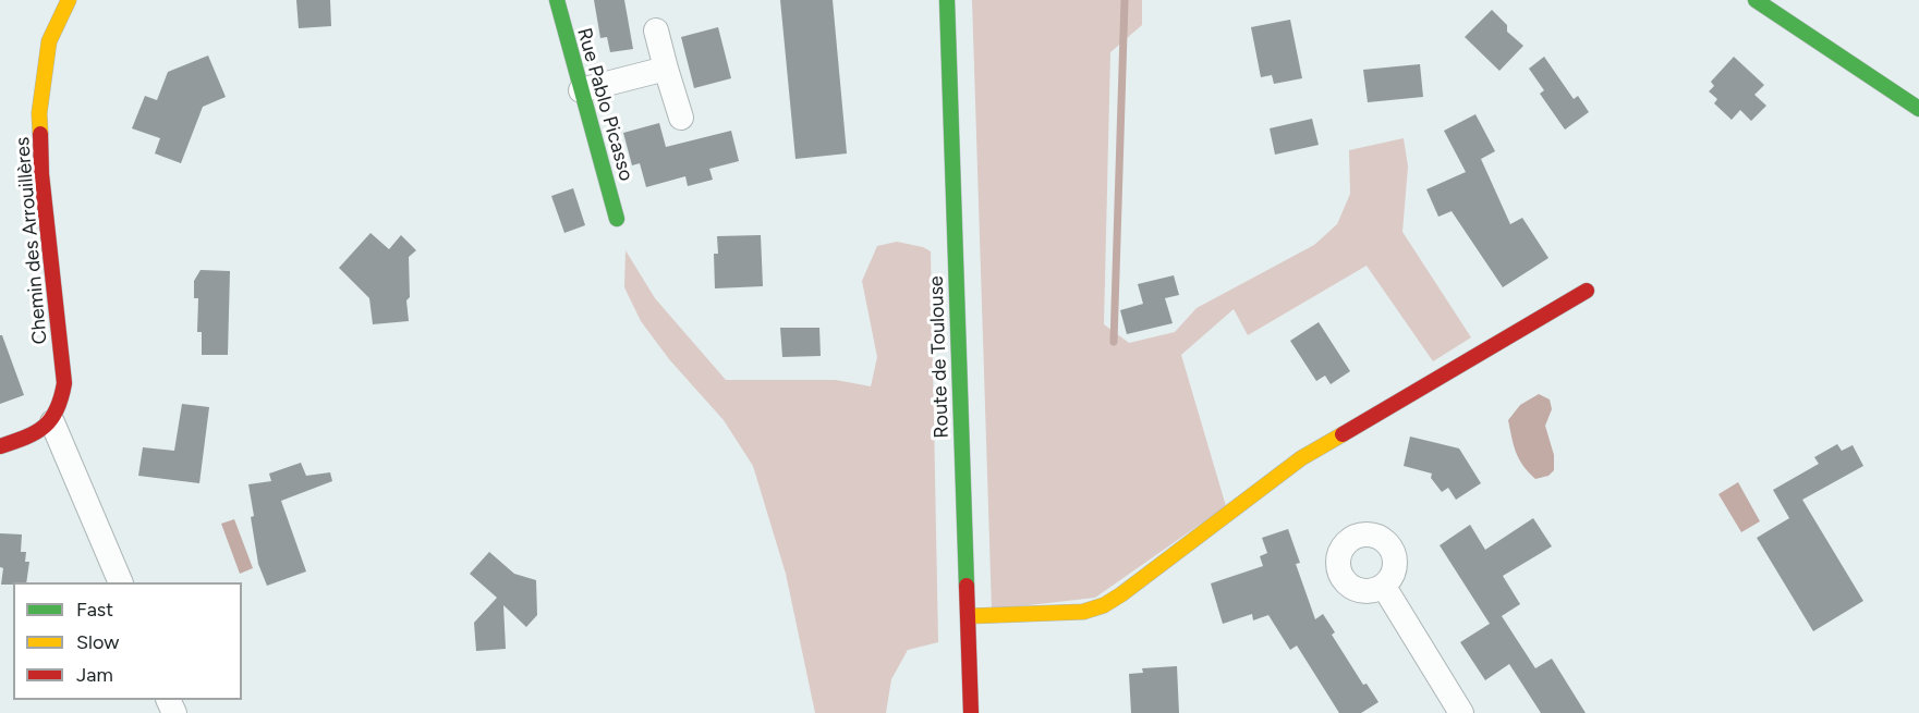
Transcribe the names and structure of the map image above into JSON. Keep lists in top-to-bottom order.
{
  "streets": {
    "street": ["Rue Pablo Picasso", "Chemin des Arrouillères", "Route de Toulouse"]
  },
  "legend": ["Fast", "Slow", "Jam"]
}
